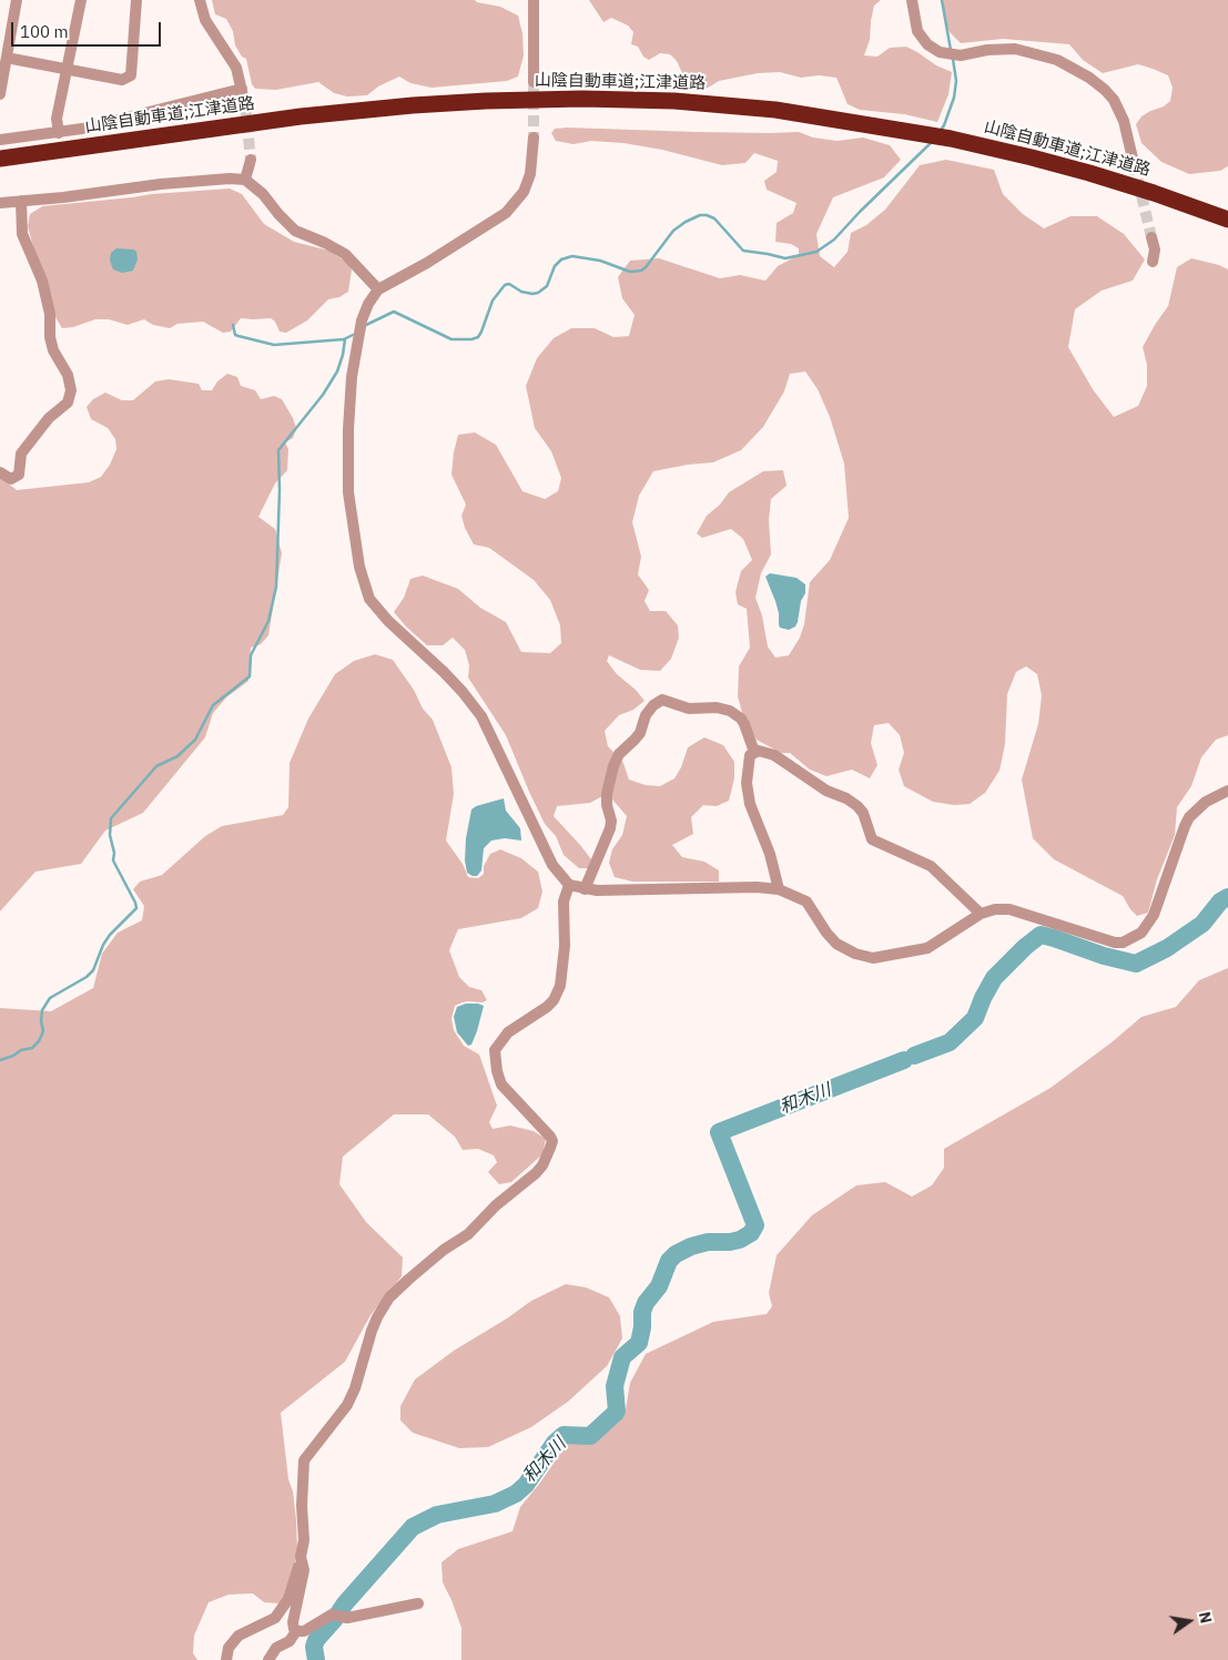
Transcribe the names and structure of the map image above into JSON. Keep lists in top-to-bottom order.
{
  "streets": {
    "highway": ["山陰自動車道;江津道路"]
  },
  "water": ["和木川"],
  "scale_bar": "100 m",
  "north": "right"
}
